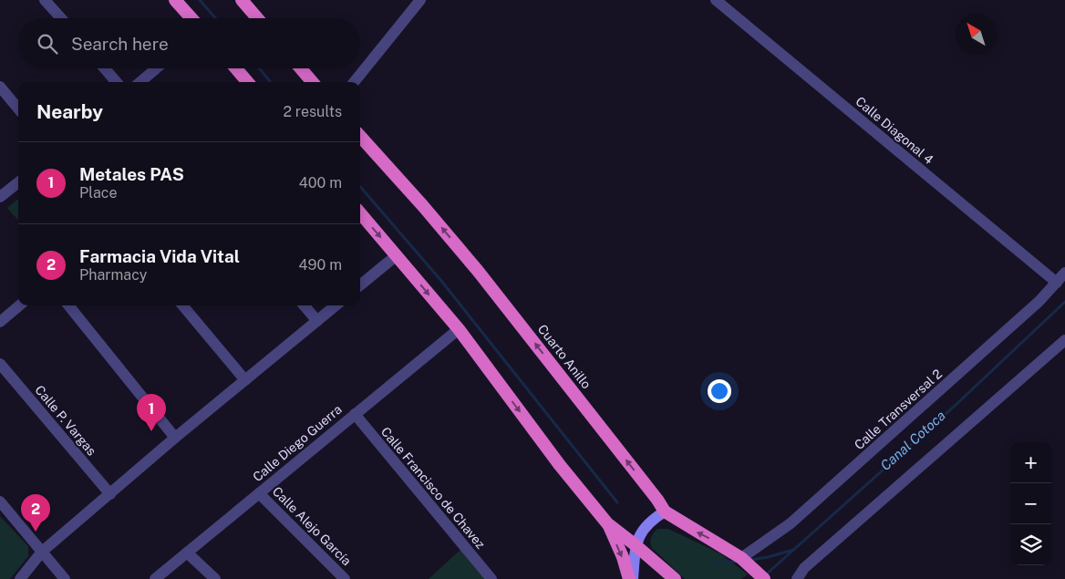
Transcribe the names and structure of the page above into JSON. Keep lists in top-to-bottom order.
{
  "streets": {
    "highway": ["Cuarto Anillo"],
    "street": [
      "Calle Diagonal 4",
      "Calle Transversal 2",
      "Calle P. Vargas",
      "Calle Diego Guerra",
      "Calle Francisco de Chavez",
      "Calle Alejo García"
    ]
  },
  "crossings": [
    ["Calle Diagonal 4", "Calle Transversal 2"],
    ["Cuarto Anillo", "Calle Transversal 2"],
    ["Calle Diego Guerra", "Calle Francisco de Chavez"],
    ["Calle Diego Guerra", "Calle Alejo García"]
  ],
  "water": ["Canal Cotoca"],
  "north": "top left",
  "page": {
    "search": "Search here",
    "heading": ["Nearby", "2 results"],
    "list": [
      {
        "mark": "1",
        "name": "Metales PAS",
        "note": "Place",
        "value": "400 m"
      },
      {
        "mark": "2",
        "name": "Farmacia Vida Vital",
        "note": "Pharmacy",
        "value": "490 m"
      }
    ],
    "pins": ["1", "2"],
    "map_buttons": ["+", "−"]
  }
}
